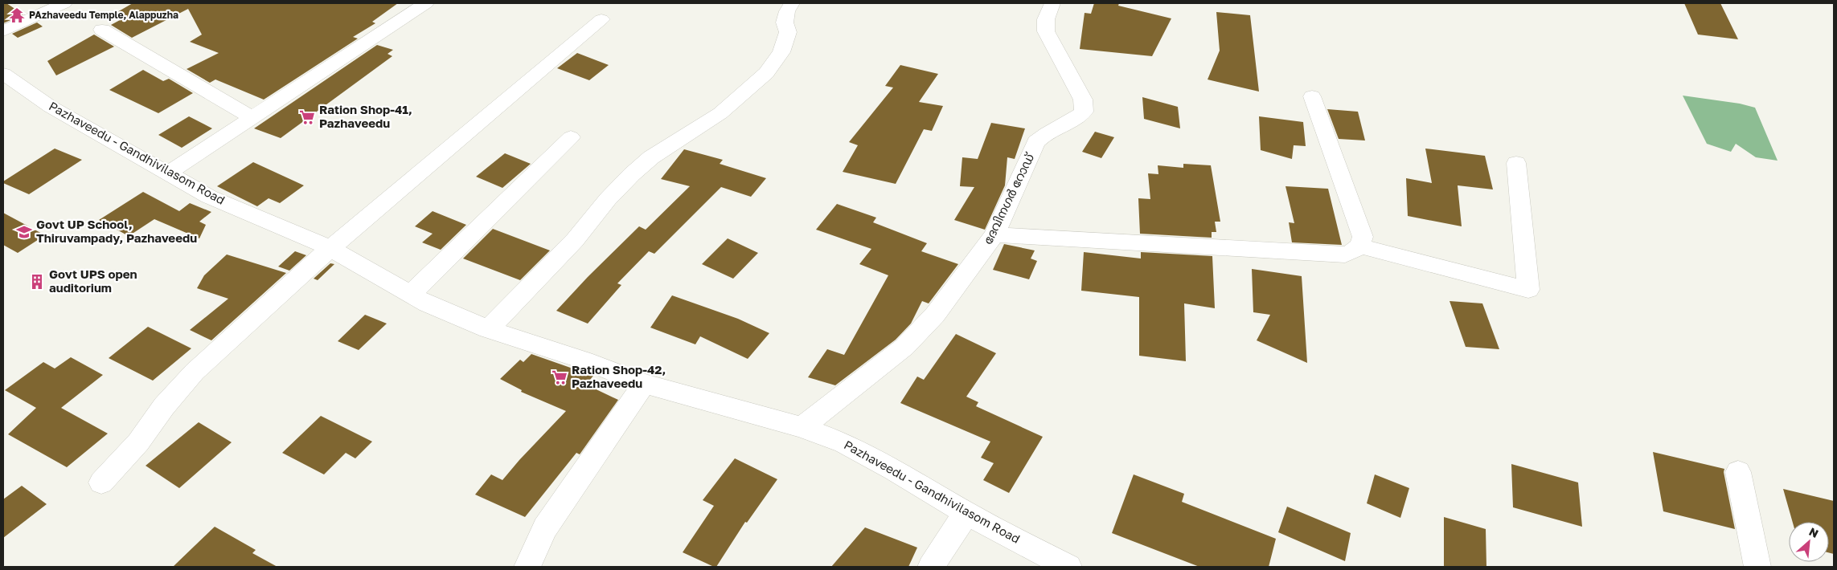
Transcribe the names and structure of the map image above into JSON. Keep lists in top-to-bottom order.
{
  "streets": {
    "street": ["Pazhaveedu - Gandhivilasom Road", "ദേവിനഗർ റോഡ്"]
  },
  "crossings": [
    ["Pazhaveedu - Gandhivilasom Road", "ദേവിനഗർ റോഡ്"]
  ],
  "places": {
    "temple": ["PAzhaveedu Temple, Alappuzha"],
    "supermarket": ["Ration Shop-41, Pazhaveedu", "Ration Shop-42, Pazhaveedu"],
    "school or university": ["Govt UP School, Thiruvampady, Pazhaveedu"],
    "building": ["Govt UPS open auditorium"]
  },
  "north": "top right"
}
